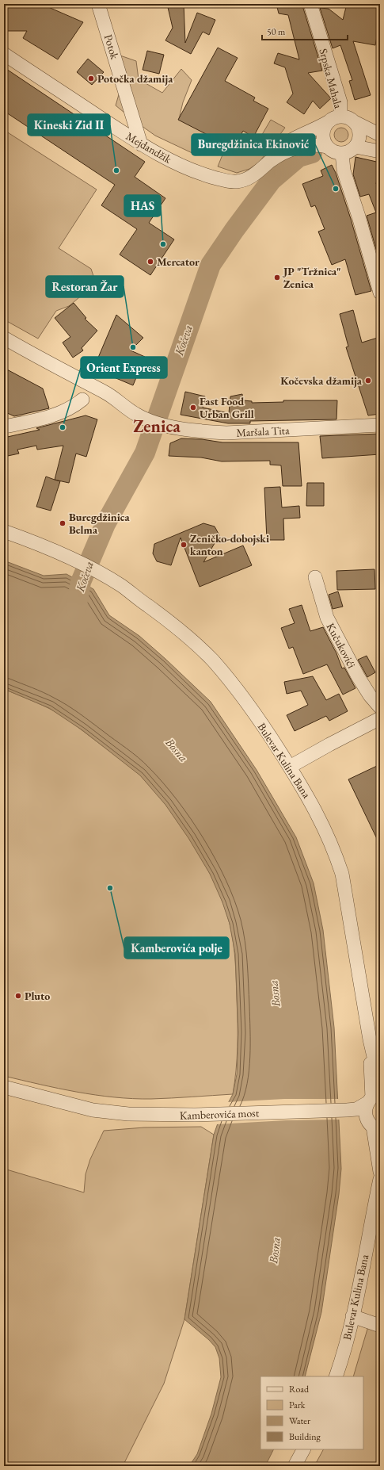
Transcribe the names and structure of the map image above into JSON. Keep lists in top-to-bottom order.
{
  "streets": {
    "street": [
      "Potok",
      "Srpska Mahala",
      "Mejdandžik",
      "Maršala Tita",
      "Kučukovići",
      "Bulevar Kulina Bana",
      "Kamberovića most"
    ]
  },
  "crossings": [
    ["Potok", "Mejdandžik"]
  ],
  "districts": ["Zenica"],
  "water": ["Kočeva", "Bosna"],
  "places": [
    "Potočka džamija",
    "Kineski Zid II",
    "Buregdžinica Ekinović",
    "HAS",
    "Mercator",
    "JP \"Tržnica\" Zenica",
    "Restoran Žar",
    "Kočevska džamija",
    "Fast Food Urban Grill",
    "Orient Express",
    "Buregdžinica Belma",
    "Zeničko-dobojski kanton",
    "Kamberovića polje",
    "Pluto"
  ],
  "legend": [
    "Road",
    "Park",
    "Water",
    "Building"
  ],
  "scale_bar": "50 m"
}
